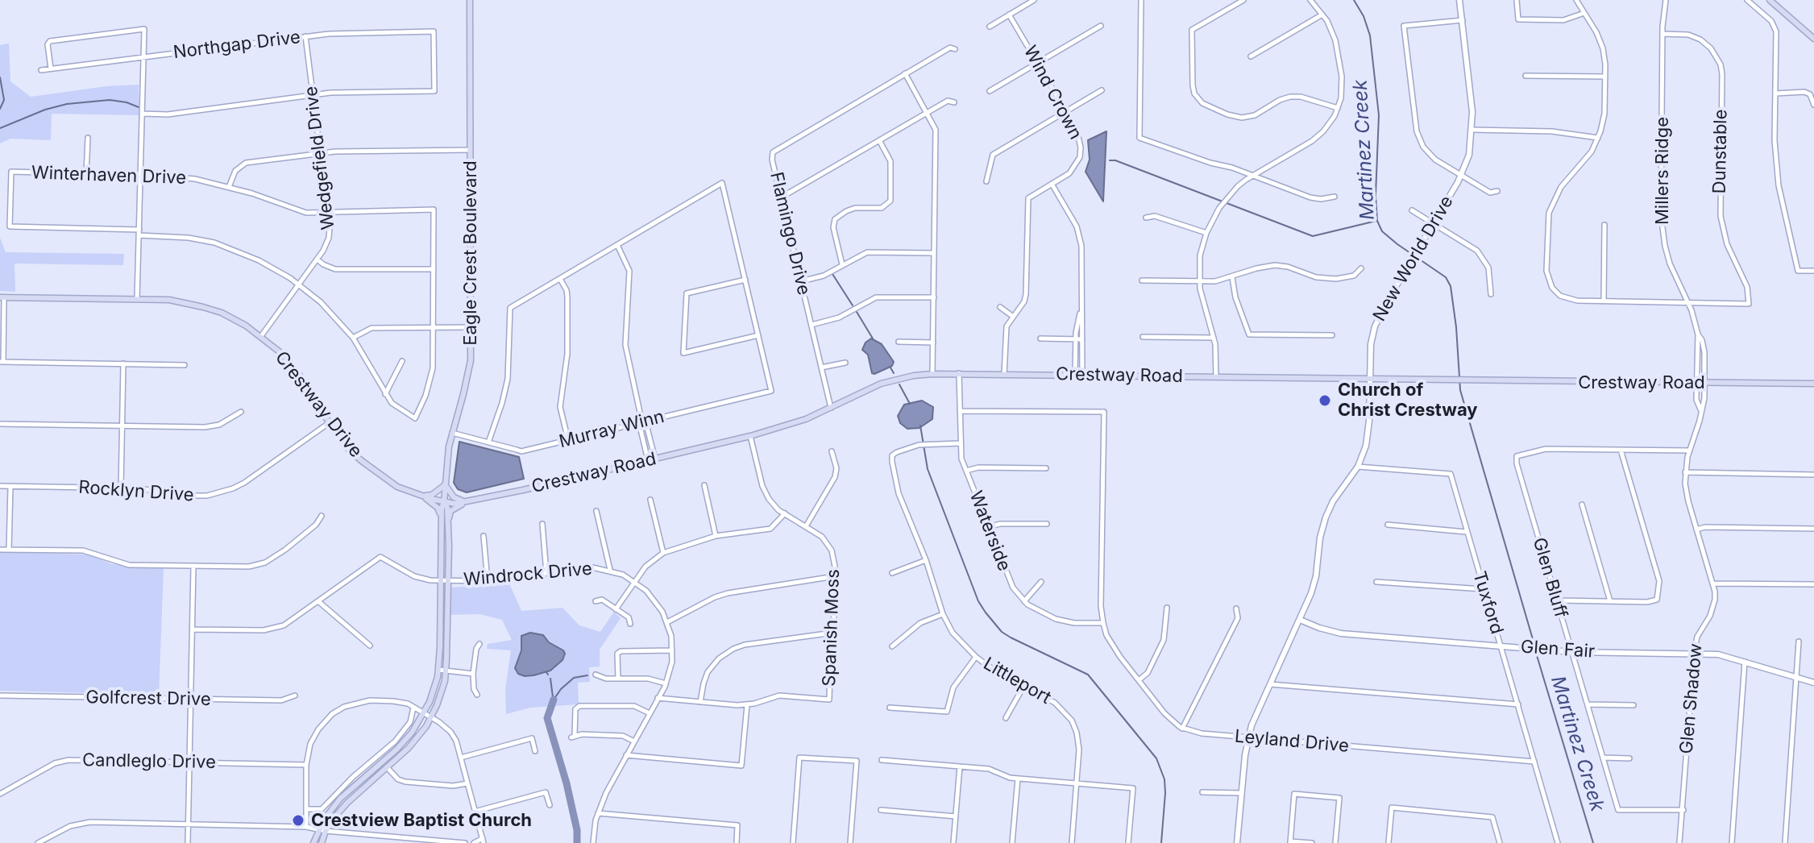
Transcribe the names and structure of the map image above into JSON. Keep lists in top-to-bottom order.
{
  "streets": {
    "main road": ["Eagle Crest Boulevard", "Crestway Road", "Crestway Drive"],
    "street": [
      "Northgap Drive",
      "Wind Crown",
      "Dunstable",
      "Wedgefield Drive",
      "Millers Ridge",
      "Winterhaven Drive",
      "Flamingo Drive",
      "New World Drive",
      "Murray Winn",
      "Rocklyn Drive",
      "Waterside",
      "Windrock Drive",
      "Glen Bluff",
      "Tuxford",
      "Spanish Moss",
      "Glen Fair",
      "Littleport",
      "Golfcrest Drive",
      "Glen Shadow",
      "Leyland Drive",
      "Candleglo Drive"
    ]
  },
  "crossings": [
    ["Northgap Drive", "Wedgefield Drive"],
    ["Wind Crown", "Crestway Road"],
    ["Dunstable", "Millers Ridge"],
    ["Wedgefield Drive", "Winterhaven Drive"],
    ["Wedgefield Drive", "Crestway Drive"],
    ["Millers Ridge", "Crestway Road"],
    ["Millers Ridge", "Glen Shadow"],
    ["Flamingo Drive", "Crestway Road"],
    ["Eagle Crest Boulevard", "Crestway Road"],
    ["Eagle Crest Boulevard", "Crestway Drive"],
    ["Eagle Crest Boulevard", "Murray Winn"],
    ["Eagle Crest Boulevard", "Windrock Drive"],
    ["New World Drive", "Crestway Road"],
    ["New World Drive", "Tuxford"],
    ["New World Drive", "Glen Fair"],
    ["New World Drive", "Leyland Drive"],
    ["Crestway Road", "Crestway Drive"],
    ["Crestway Road", "Waterside"],
    ["Crestway Road", "Spanish Moss"],
    ["Crestway Road", "Glen Shadow"],
    ["Crestway Drive", "Rocklyn Drive"],
    ["Waterside", "Littleport"],
    ["Glen Bluff", "Glen Fair"],
    ["Glen Bluff", "Glen Shadow"],
    ["Tuxford", "Glen Fair"],
    ["Tuxford", "Leyland Drive"],
    ["Glen Fair", "Glen Shadow"]
  ],
  "water": ["Martinez Creek"],
  "places": ["Church of Christ Crestway", "Crestview Baptist Church"]
}
